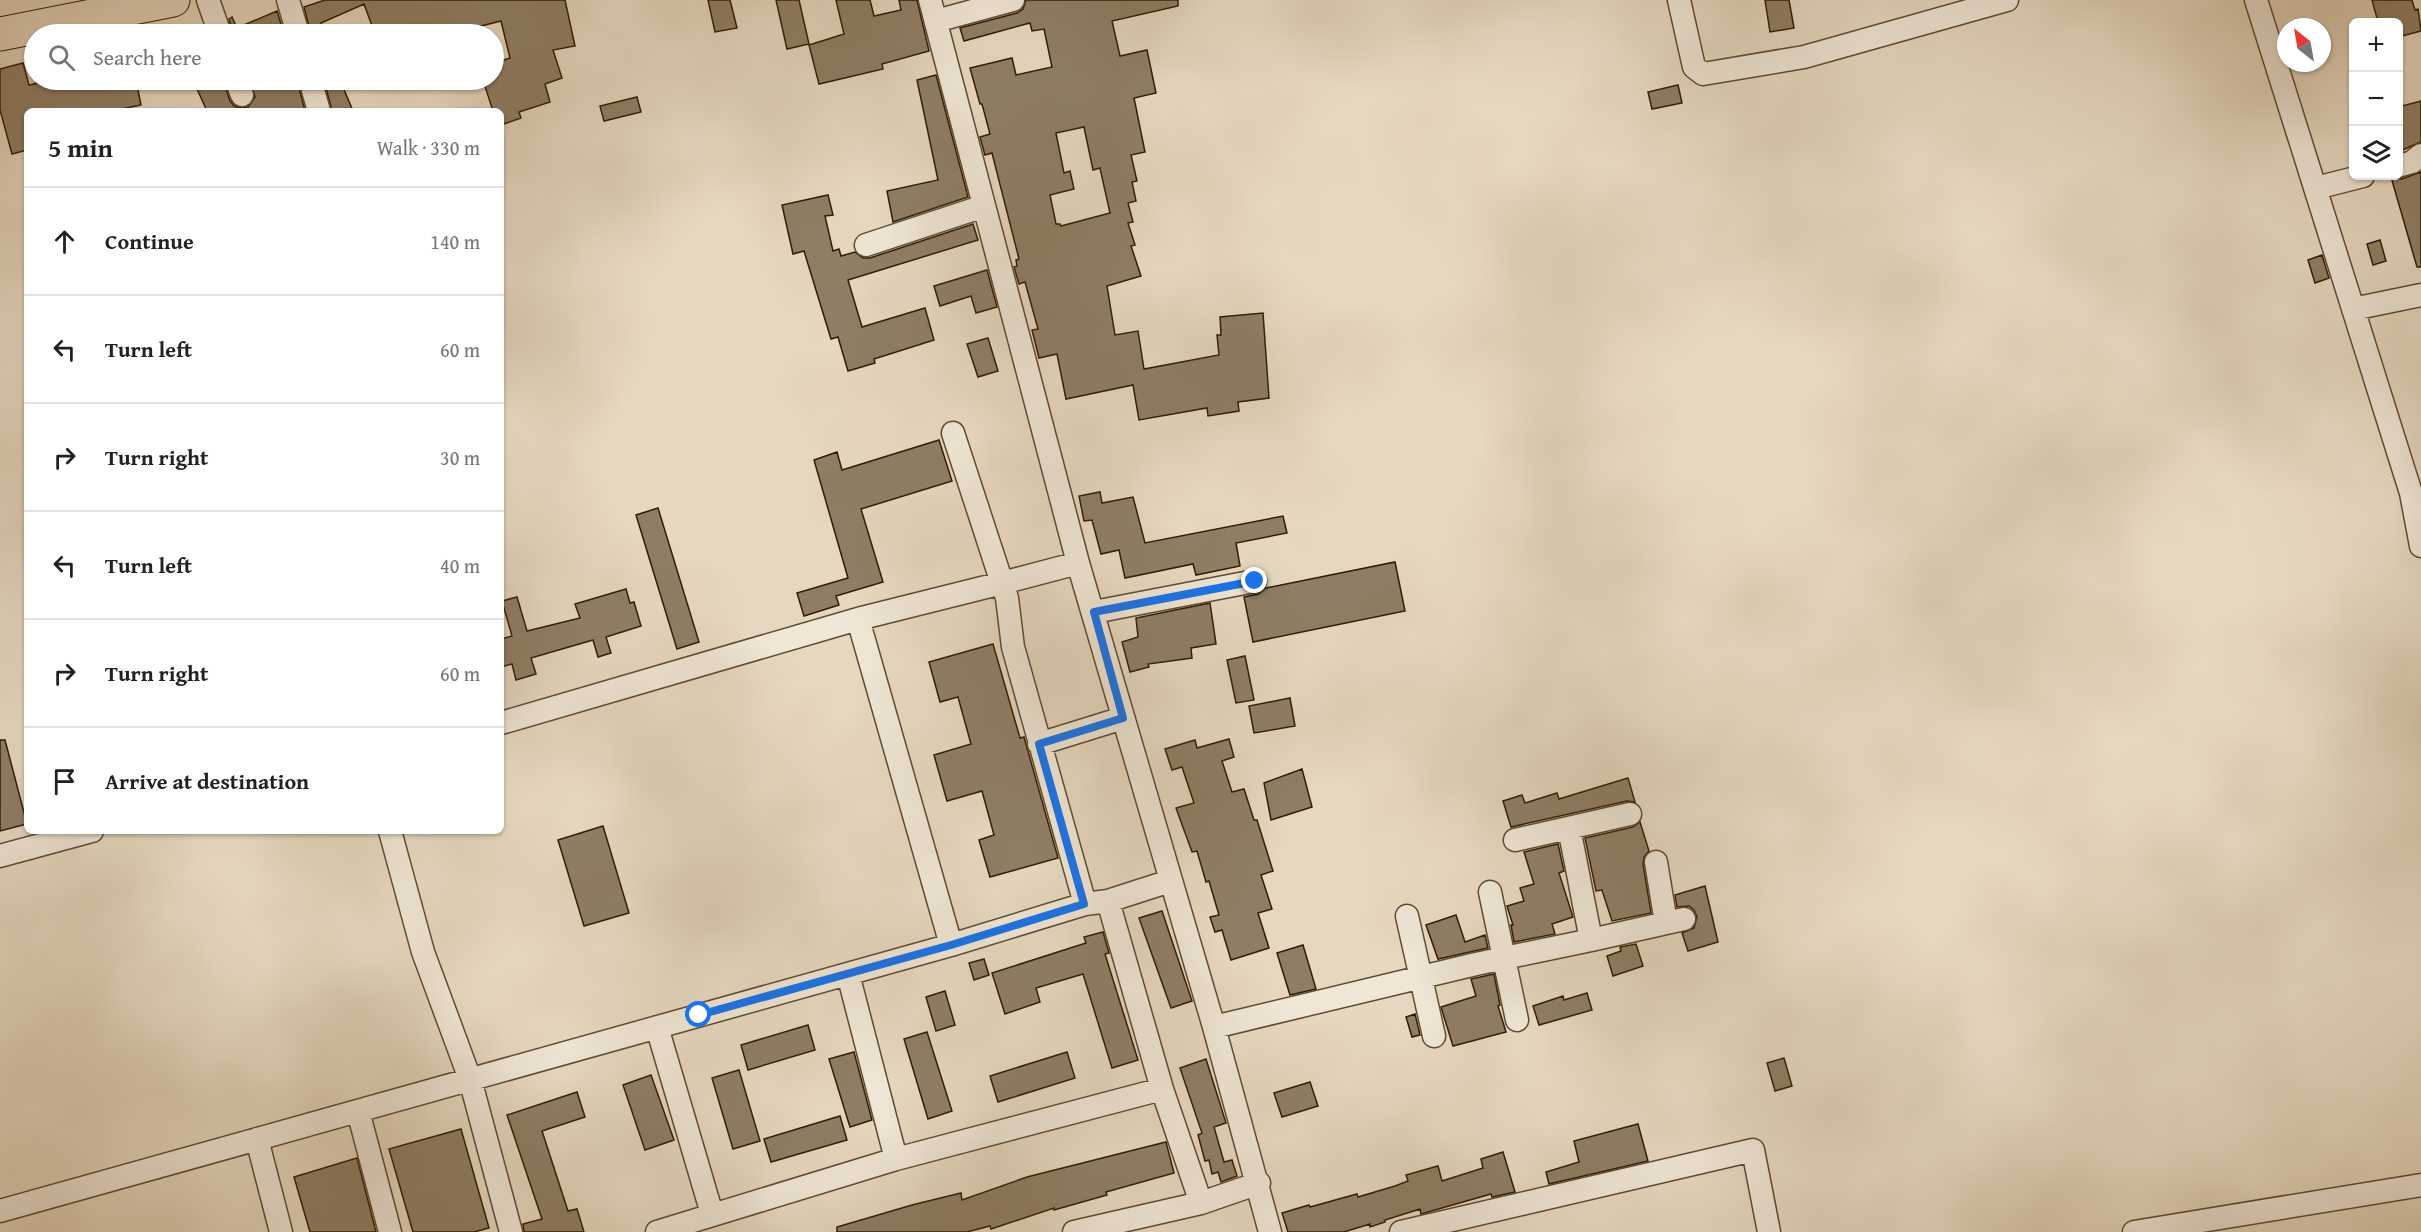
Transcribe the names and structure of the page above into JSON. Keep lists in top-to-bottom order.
{
  "north": "top left",
  "page": {
    "map_buttons": ["+", "−"],
    "search": "Search here",
    "heading": ["5 min", "Walk · 330 m"],
    "list": [
      ["Continue", "140 m"],
      ["Turn left", "60 m"],
      ["Turn right", "30 m"],
      ["Turn left", "40 m"],
      ["Turn right", "60 m"],
      "Arrive at destination"
    ]
  }
}
